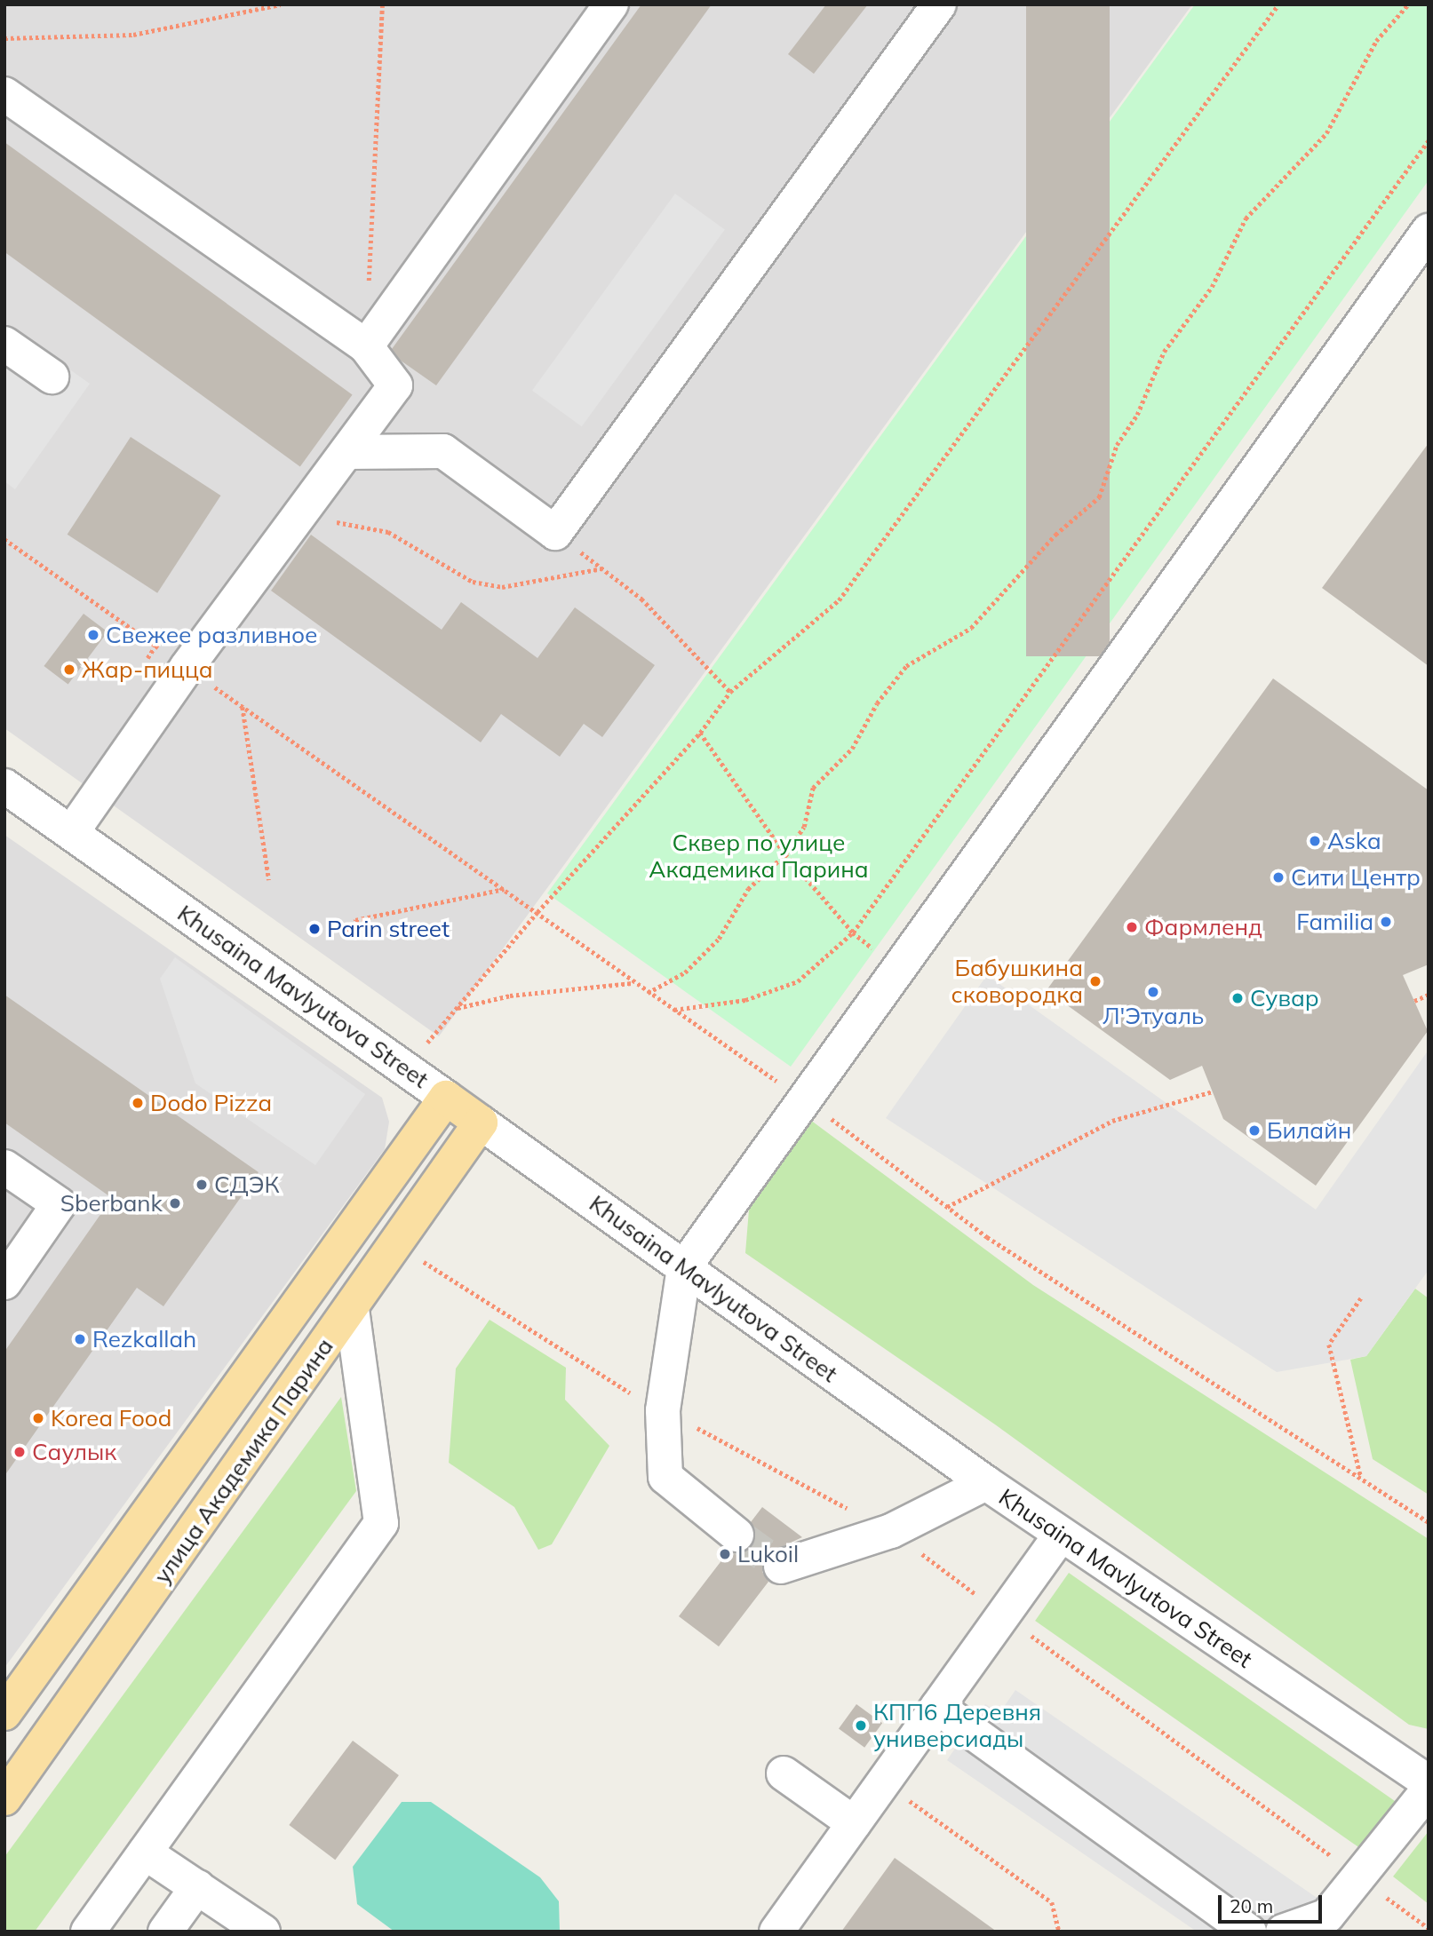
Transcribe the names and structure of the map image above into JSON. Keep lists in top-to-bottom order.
{
  "streets": {
    "main road": ["Khusaina Mavlyutova Street", "улица Академика Парина"]
  },
  "crossings": [
    ["Khusaina Mavlyutova Street", "улица Академика Парина"]
  ],
  "parks": ["Сквер по улице Академика Парина"],
  "places": [
    "Свежее разливное",
    "Жар-пицца",
    "Aska",
    "Сити Центр",
    "Familia",
    "Фармленд",
    "Parin street",
    "Бабушкина сковородка",
    "Л'Этуаль",
    "Сувар",
    "Dodo Pizza",
    "Билайн",
    "СДЭК",
    "Sberbank",
    "Rezkallah",
    "Korea Food",
    "Саулык",
    "Lukoil",
    "КПП6 Деревня универсиады"
  ],
  "scale_bar": "20 m"
}
